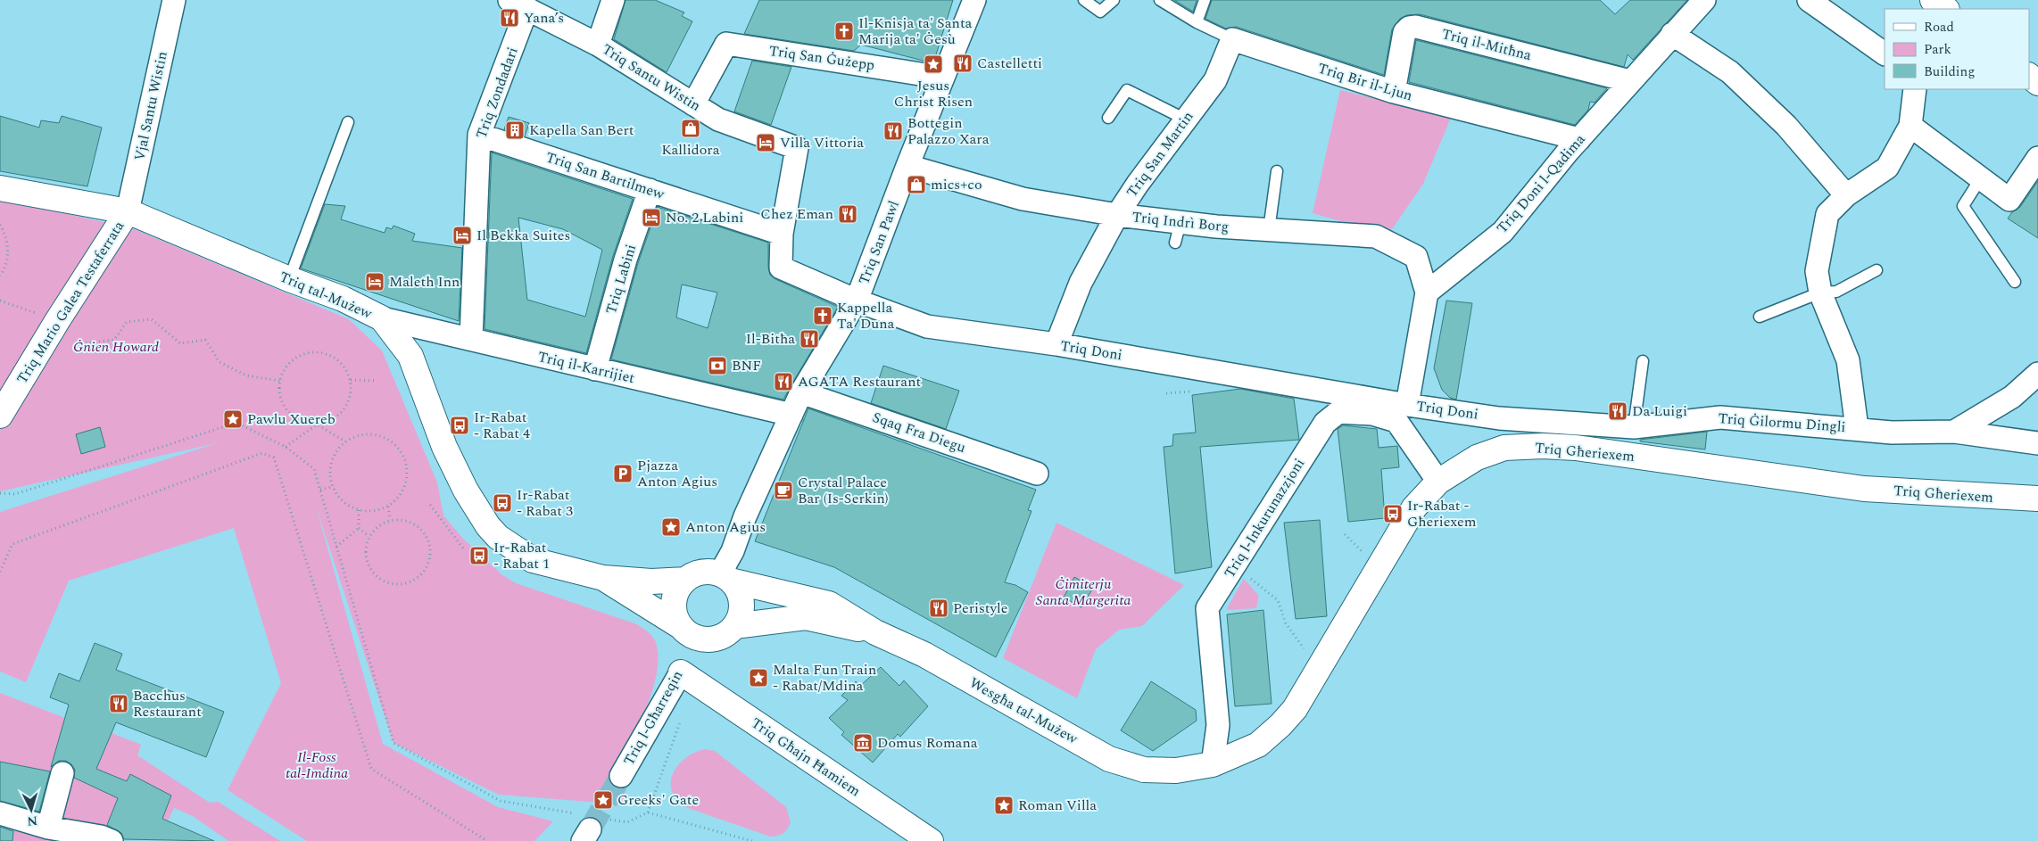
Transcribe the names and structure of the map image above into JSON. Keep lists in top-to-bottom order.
{
  "streets": {
    "street": [
      "Triq il-Mitħna",
      "Triq San Ġużepp",
      "Triq Santu Wistin",
      "Triq Bir il-Ljun",
      "Triq Zondadari",
      "Vjal Santu Wistin",
      "Triq San Martin",
      "Triq San Bartilmew",
      "Triq Doni l-Qadima",
      "Triq Indrì Borg",
      "Triq San Pawl",
      "Triq Labini",
      "Triq tal-Mużew",
      "Triq Mario Galea Testaferrata",
      "Triq Doni",
      "Triq il-Karrijiet",
      "Triq Ġilormu Dingli",
      "Sqaq Fra Diegu",
      "Triq Għeriexem",
      "Triq l-Inkurunazzjoni",
      "Wesgħa tal-Mużew",
      "Triq l-Għarreqin",
      "Triq Għajn Ħamiem"
    ]
  },
  "crossings": [
    ["Triq il-Mitħna", "Triq Bir il-Ljun"],
    ["Triq il-Mitħna", "Triq Doni l-Qadima"],
    ["Triq San Ġużepp", "Triq Santu Wistin"],
    ["Triq San Ġużepp", "Triq San Pawl"],
    ["Triq Santu Wistin", "Triq Zondadari"],
    ["Triq Santu Wistin", "Triq Doni"],
    ["Triq Bir il-Ljun", "Triq San Martin"],
    ["Triq Bir il-Ljun", "Triq Doni l-Qadima"],
    ["Triq Zondadari", "Triq San Bartilmew"],
    ["Triq Zondadari", "Triq il-Karrijiet"],
    ["Vjal Santu Wistin", "Triq tal-Mużew"],
    ["Vjal Santu Wistin", "Triq Mario Galea Testaferrata"],
    ["Triq San Martin", "Triq Indrì Borg"],
    ["Triq San Martin", "Triq Doni"],
    ["Triq San Bartilmew", "Triq Labini"],
    ["Triq San Bartilmew", "Triq Doni"],
    ["Triq Doni l-Qadima", "Triq Indrì Borg"],
    ["Triq Indrì Borg", "Triq San Pawl"],
    ["Triq San Pawl", "Triq tal-Mużew"],
    ["Triq San Pawl", "Triq Doni"],
    ["Triq San Pawl", "Triq il-Karrijiet"],
    ["Triq San Pawl", "Sqaq Fra Diegu"],
    ["Triq San Pawl", "Wesgħa tal-Mużew"],
    ["Triq San Pawl", "Triq l-Għarreqin"],
    ["Triq Labini", "Triq il-Karrijiet"],
    ["Triq tal-Mużew", "Triq Mario Galea Testaferrata"],
    ["Triq tal-Mużew", "Triq il-Karrijiet"],
    ["Triq tal-Mużew", "Wesgħa tal-Mużew"],
    ["Triq tal-Mużew", "Triq l-Għarreqin"],
    ["Triq Doni", "Triq Ġilormu Dingli"],
    ["Triq Doni", "Triq Għeriexem"],
    ["Triq Għeriexem", "Triq l-Inkurunazzjoni"],
    ["Triq Għeriexem", "Wesgħa tal-Mużew"],
    ["Wesgħa tal-Mużew", "Triq l-Għarreqin"],
    ["Triq l-Għarreqin", "Triq Għajn Ħamiem"]
  ],
  "parks": ["Ġnien Howard", "Ċimiterju Santa Margerita", "Il-Foss tal-Imdina"],
  "places": {
    "restaurant": [
      "Yana’s",
      "Castelletti",
      "Bottegin Palazzo Xara",
      "Chez Eman",
      "Il-Bitħa",
      "AGATA Restaurant",
      "Da Luigi",
      "Peristyle",
      "Bacchus Restaurant"
    ],
    "church": ["Il-Knisja ta' Santa Marija ta' Ġesù", "Kappella Ta' Duna"],
    "place": [
      "Jesus Christ Risen",
      "Pawlu Xuereb",
      "Anton Agius",
      "Malta Fun Train - Rabat/Mdina",
      "Greeks' Gate",
      "Roman Villa"
    ],
    "shop": ["Kallidora", "mics+co"],
    "building": ["Kapella San Bert"],
    "hotel": [
      "Villa Vittoria",
      "No. 2 Labini",
      "Il Bekka Suites",
      "Maleth Inn"
    ],
    "bank": ["BNF"],
    "bus stop": [
      "Ir-Rabat - Rabat 4",
      "Ir-Rabat - Rabat 3",
      "Ir-Rabat - Għeriexem",
      "Ir-Rabat - Rabat 1"
    ],
    "parking": ["Pjazza Anton Agius"],
    "cafe": ["Crystal Palace Bar (Is-Serkin)"],
    "museum": ["Domus Romana"]
  },
  "legend": ["Road", "Park", "Building"],
  "north": "bottom"
}
